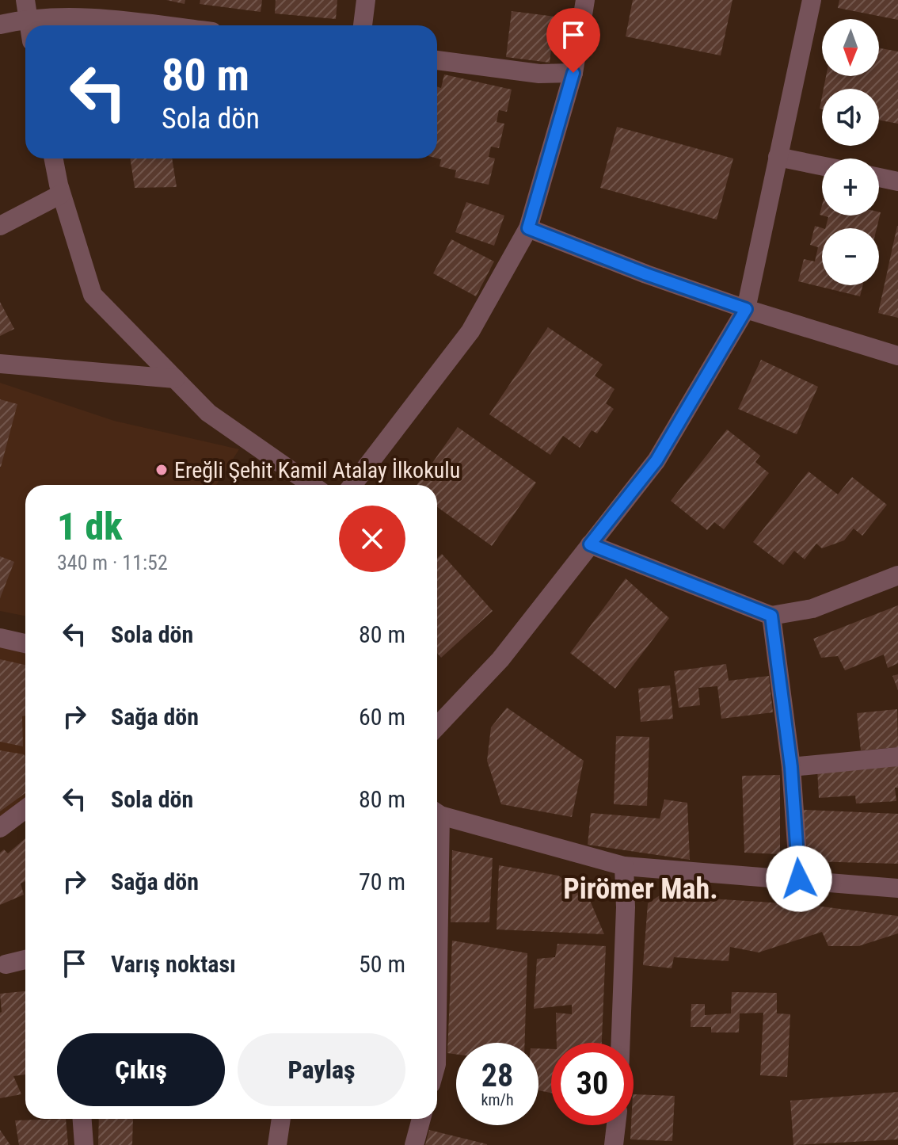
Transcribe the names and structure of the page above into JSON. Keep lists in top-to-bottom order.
{
  "districts": ["Pirömer Mah."],
  "places": ["Ereğli Şehit Kamil Atalay İlkokulu"],
  "north": "bottom",
  "page": {
    "map_buttons": ["+", "−"],
    "turn": ["80 m", "Sola dön"],
    "heading": ["1 dk", "340 m · 11:52"],
    "list": [
      {
        "name": "Sola dön",
        "value": "80 m"
      },
      {
        "name": "Sağa dön",
        "value": "60 m"
      },
      {
        "name": "Sola dön",
        "value": "80 m"
      },
      {
        "name": "Sağa dön",
        "value": "70 m"
      },
      {
        "name": "Varış noktası",
        "value": "50 m"
      }
    ],
    "buttons": ["Çıkış", "Paylaş"],
    "speed": "28 km/h",
    "limit": "30"
  }
}
